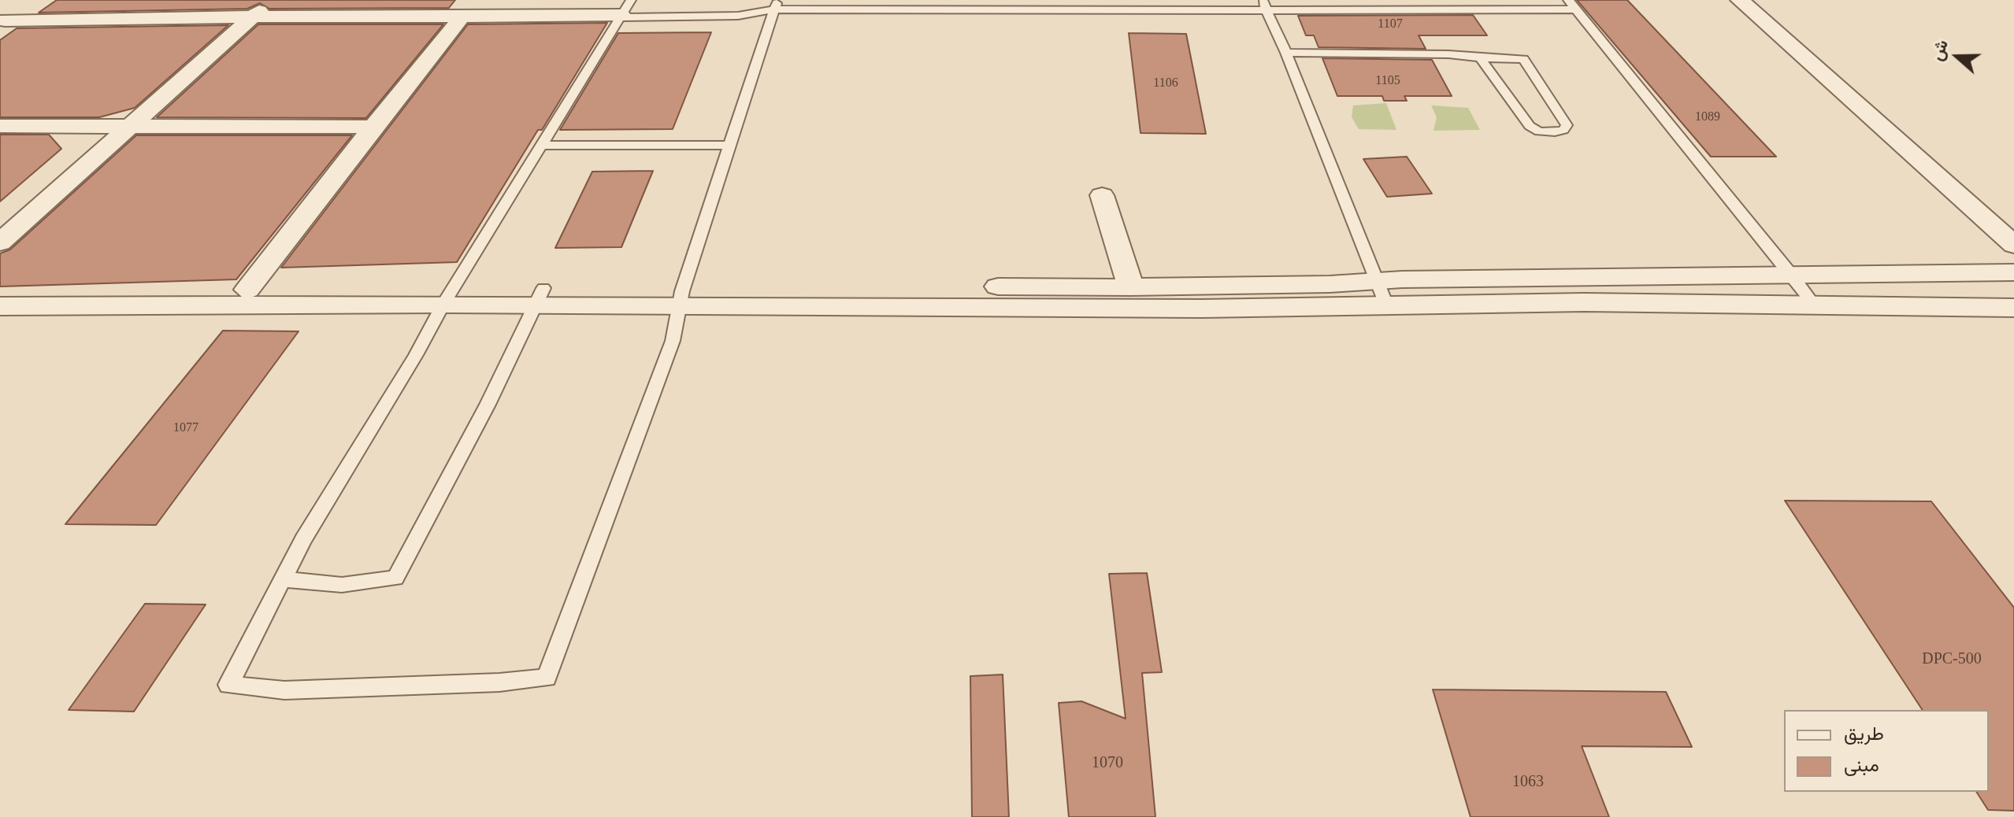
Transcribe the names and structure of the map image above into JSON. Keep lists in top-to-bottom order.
{
  "house_numbers": [
    "1107",
    "1105",
    "1106",
    "1089",
    "1077",
    "DPC-500",
    "1070",
    "1063"
  ],
  "legend": ["طريق", "مبنى"],
  "north": "left"
}
